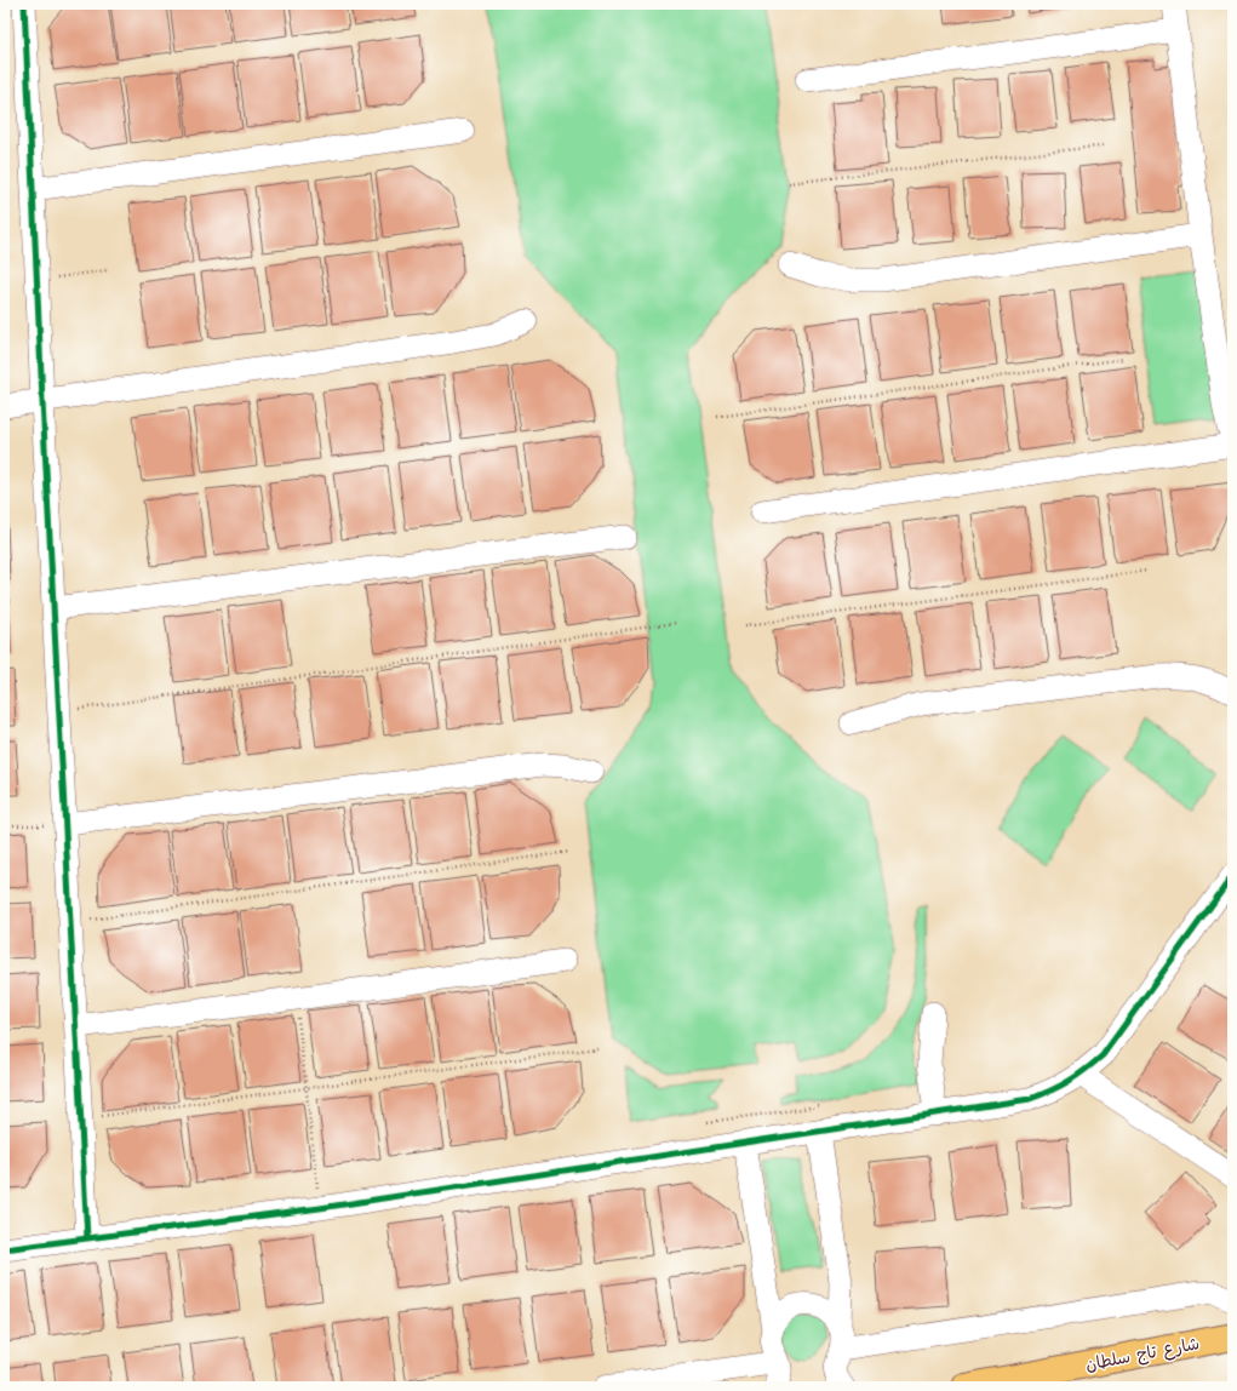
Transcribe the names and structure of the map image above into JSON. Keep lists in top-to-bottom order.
{
  "streets": {
    "main road": ["شارع تاج سلطان"]
  }
}
